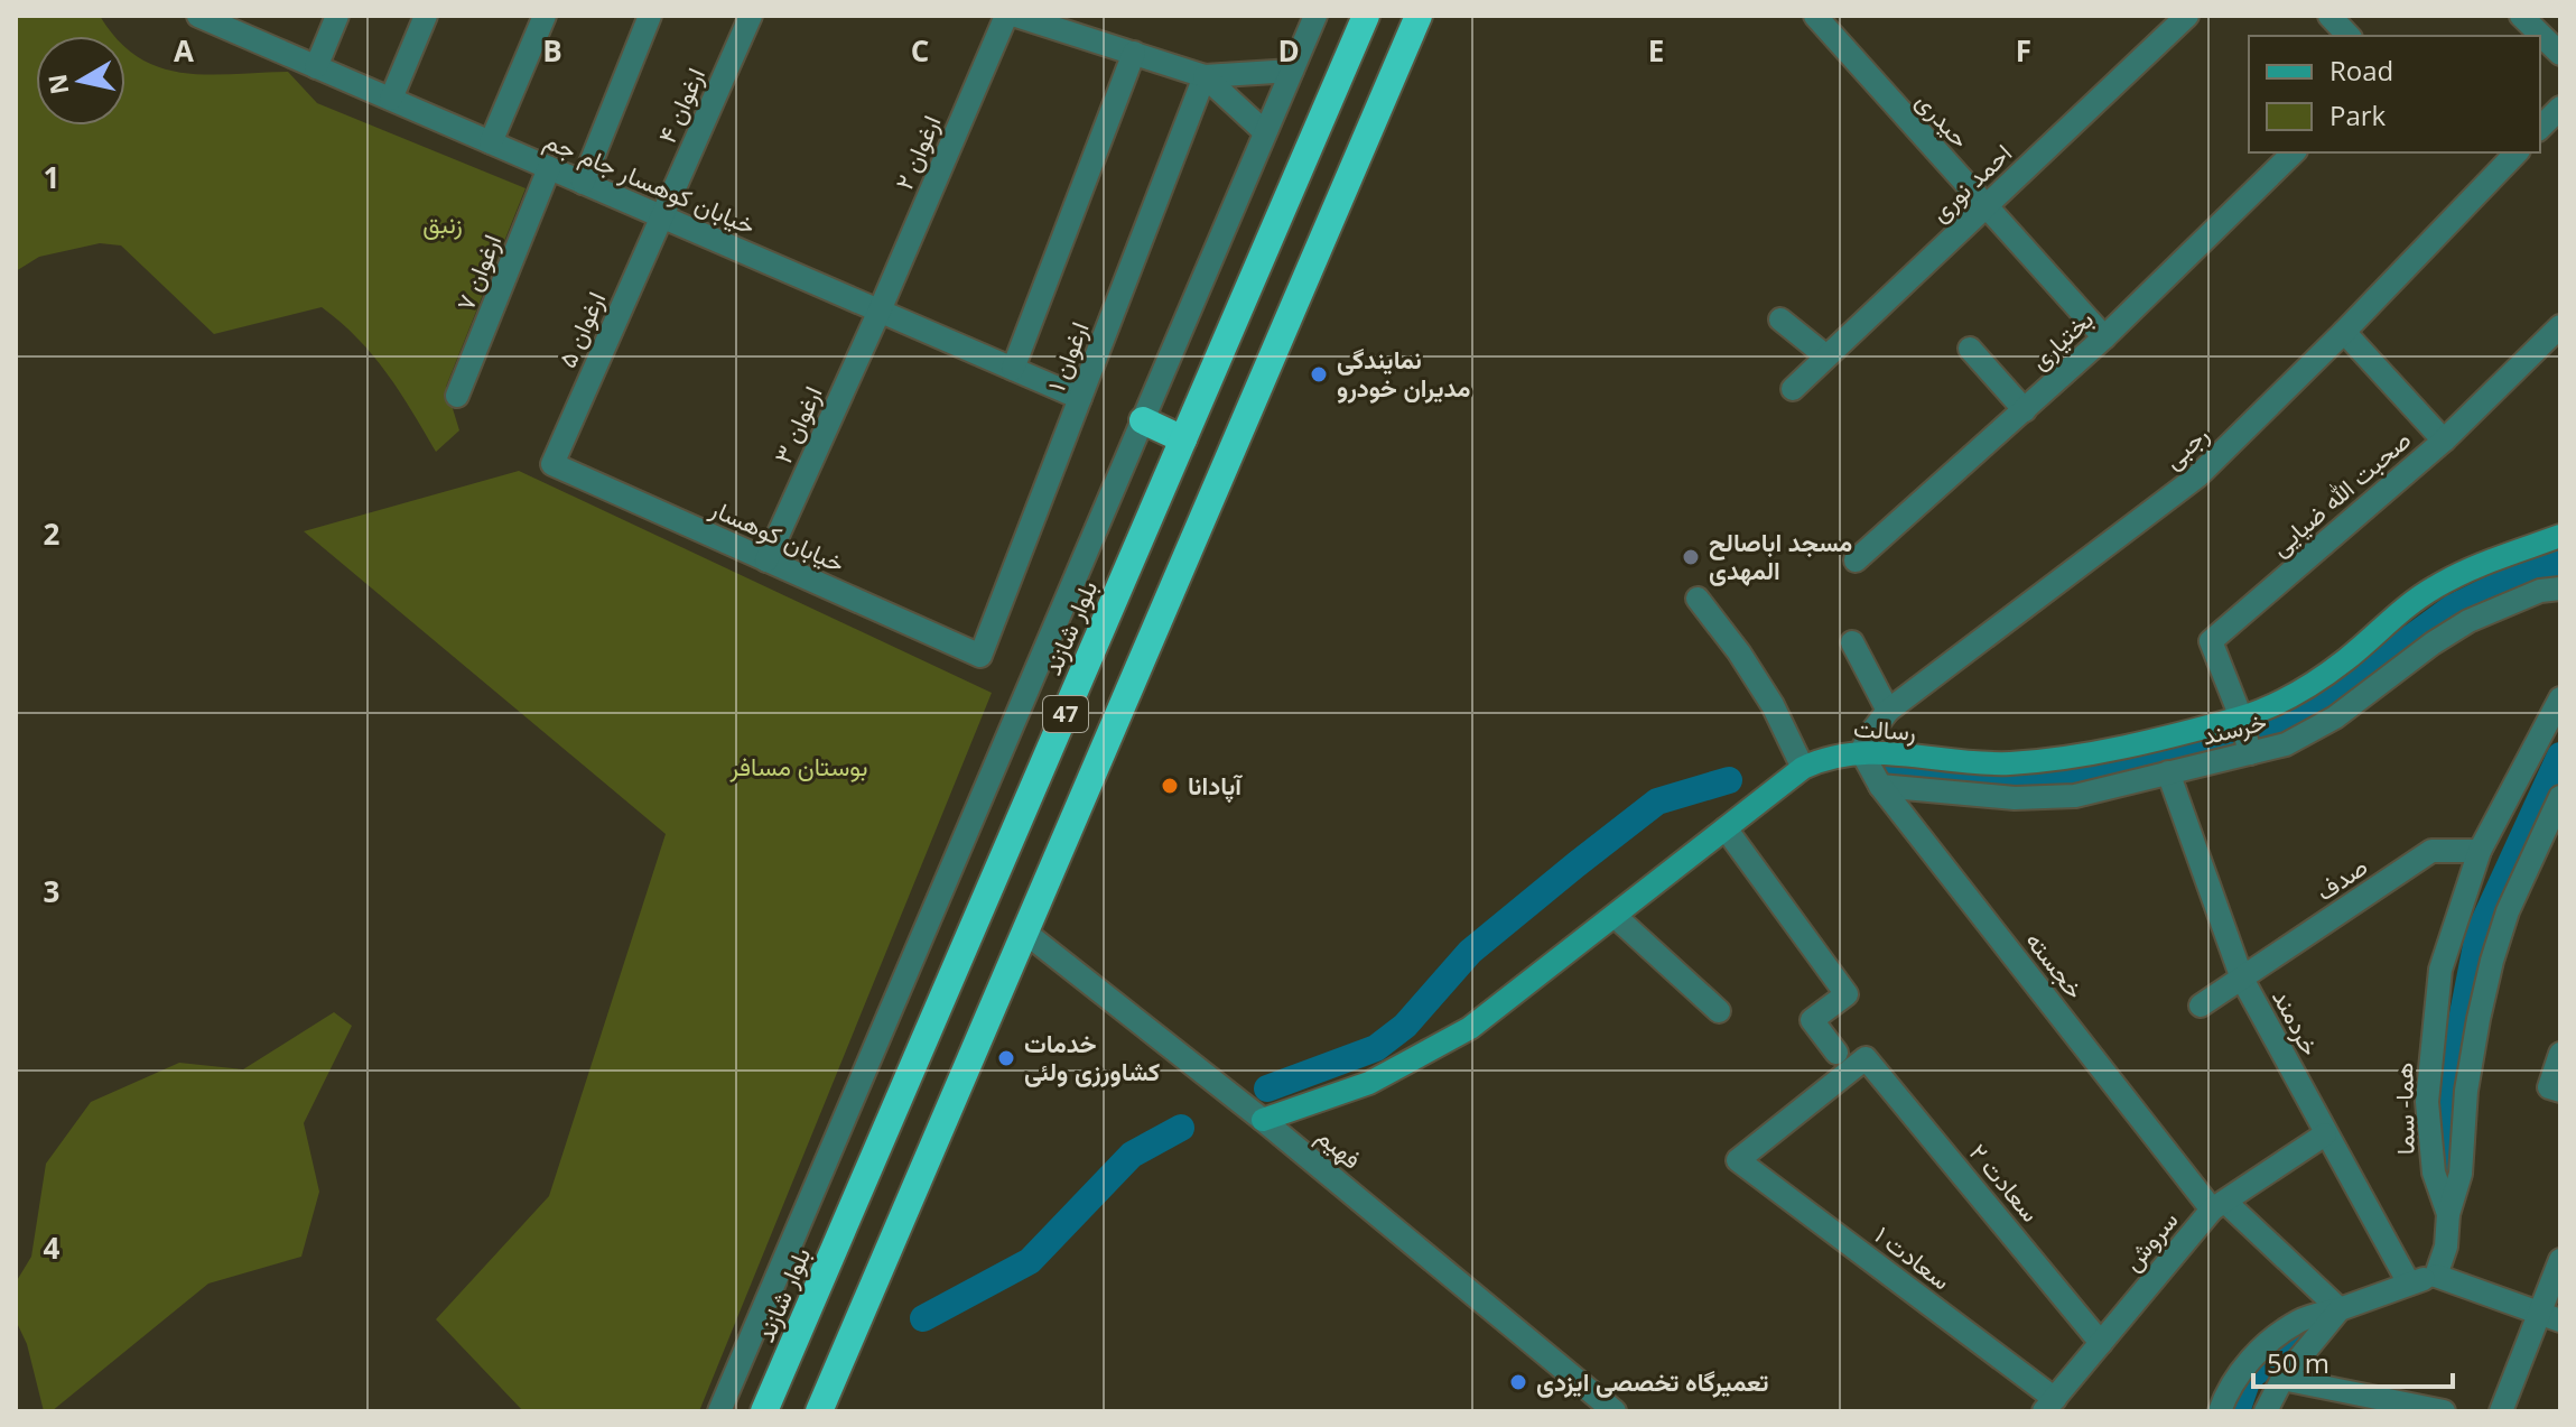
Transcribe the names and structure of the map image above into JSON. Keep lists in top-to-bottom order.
{
  "streets": {
    "highway": ["بلوار شازند", "47"],
    "street": [
      "ارغوان ۴",
      "حیدری",
      "ارغوان ۲",
      "خیابان کوهسار جام جم",
      "احمد نوری",
      "ارغوان ۷",
      "ارغوان ۵",
      "بختیاری",
      "ارغوان ۱",
      "ارغوان ۳",
      "رجبی",
      "صحبت الله ضیایی",
      "خیابان کوهسار",
      "خرسند",
      "رسالت",
      "صدف",
      "خجسته",
      "خردمند",
      "هما- سما",
      "فهیم",
      "سعادت ۲",
      "سروش",
      "سعادت ۱"
    ]
  },
  "crossings": [
    ["ارغوان ۴", "خیابان کوهسار جام جم"],
    ["ارغوان ۴", "ارغوان ۵"],
    ["حیدری", "احمد نوری"],
    ["حیدری", "بختیاری"],
    ["ارغوان ۲", "خیابان کوهسار جام جم"],
    ["ارغوان ۲", "ارغوان ۳"],
    ["خیابان کوهسار جام جم", "ارغوان ۷"],
    ["خیابان کوهسار جام جم", "ارغوان ۵"],
    ["خیابان کوهسار جام جم", "ارغوان ۱"],
    ["خیابان کوهسار جام جم", "ارغوان ۳"],
    ["ارغوان ۵", "خیابان کوهسار"],
    ["ارغوان ۱", "خیابان کوهسار"],
    ["ارغوان ۳", "خیابان کوهسار"],
    ["رجبی", "رسالت"],
    ["رجبی", "خجسته"],
    ["صحبت الله ضیایی", "رسالت"],
    ["47", "فهیم"],
    ["خرسند", "خجسته"],
    ["خرسند", "خردمند"],
    ["رسالت", "خجسته"],
    ["رسالت", "فهیم"],
    ["صدف", "خردمند"],
    ["صدف", "هما- سما"],
    ["خجسته", "سروش"],
    ["خردمند", "سروش"],
    ["سعادت ۲", "سروش"],
    ["سعادت ۲", "سعادت ۱"],
    ["سروش", "سعادت ۱"]
  ],
  "parks": ["زنبق", "بوستان مسافر"],
  "places": [
    "نمایندگی مدیران خودرو",
    "مسجد اباصالح المهدی",
    "آپادانا",
    "خدمات کشاورزی ولئی",
    "تعمیرگاه تخصصی ایزدی"
  ],
  "legend": ["Road", "Park"],
  "scale_bar": "50 m",
  "north": "left",
  "grid": {
    "columns": [
      "A",
      "B",
      "C",
      "D",
      "E",
      "F"
    ],
    "rows": [
      "1",
      "2",
      "3",
      "4"
    ]
  }
}
